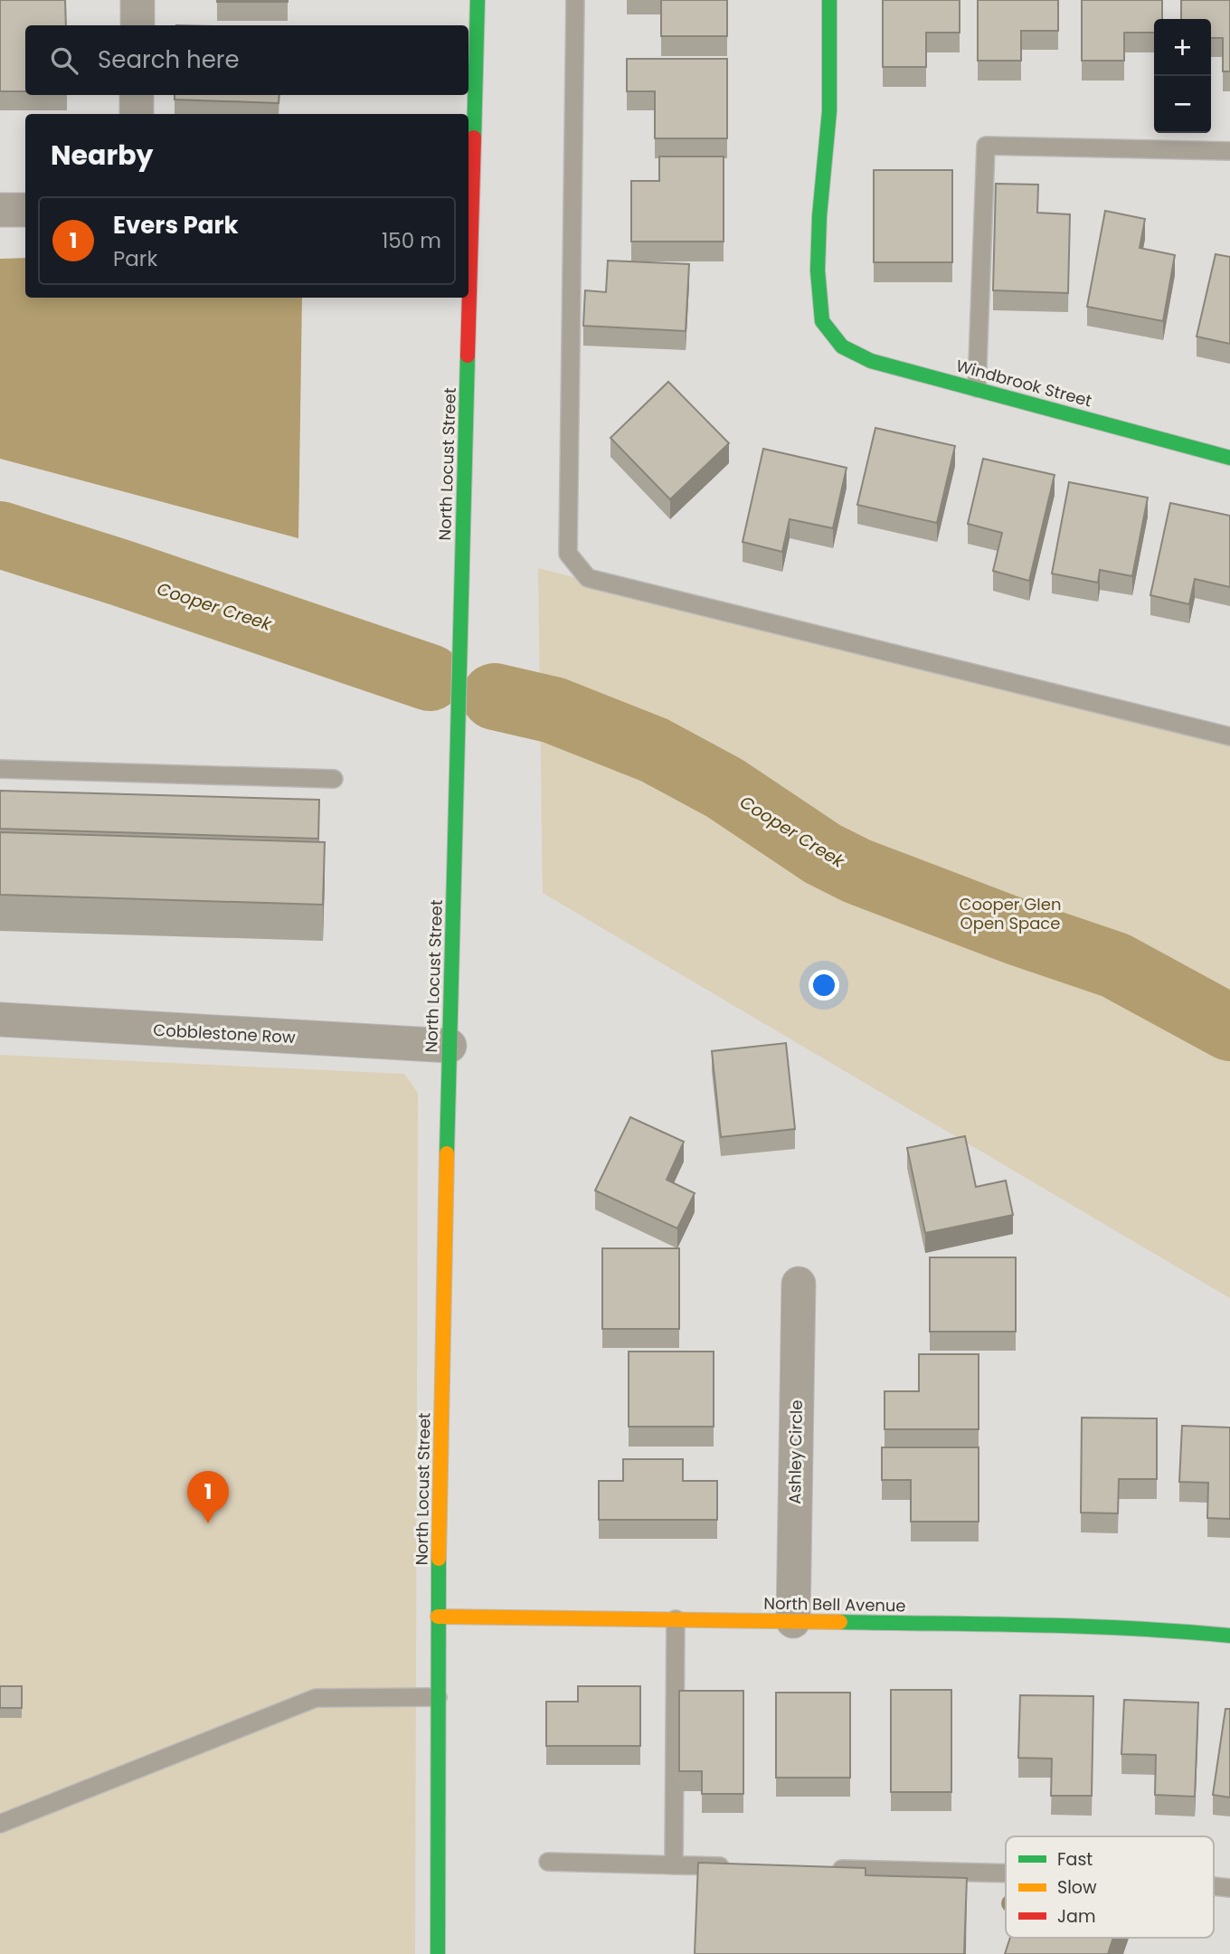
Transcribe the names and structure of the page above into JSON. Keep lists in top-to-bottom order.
{
  "streets": {
    "main road": ["Windbrook Street", "North Locust Street", "North Bell Avenue"],
    "street": ["Cobblestone Row", "Ashley Circle"]
  },
  "crossings": [
    ["North Locust Street", "Cobblestone Row"],
    ["North Locust Street", "North Bell Avenue"],
    ["Ashley Circle", "North Bell Avenue"]
  ],
  "water": ["Cooper Creek"],
  "parks": ["Cooper Glen Open Space"],
  "legend": ["Fast", "Slow", "Jam"],
  "page": {
    "map_buttons": ["+", "−"],
    "search": "Search here",
    "heading": "Nearby",
    "list": [
      {
        "mark": "1",
        "name": "Evers Park",
        "note": "Park",
        "value": "150 m"
      }
    ],
    "pins": "1"
  }
}
